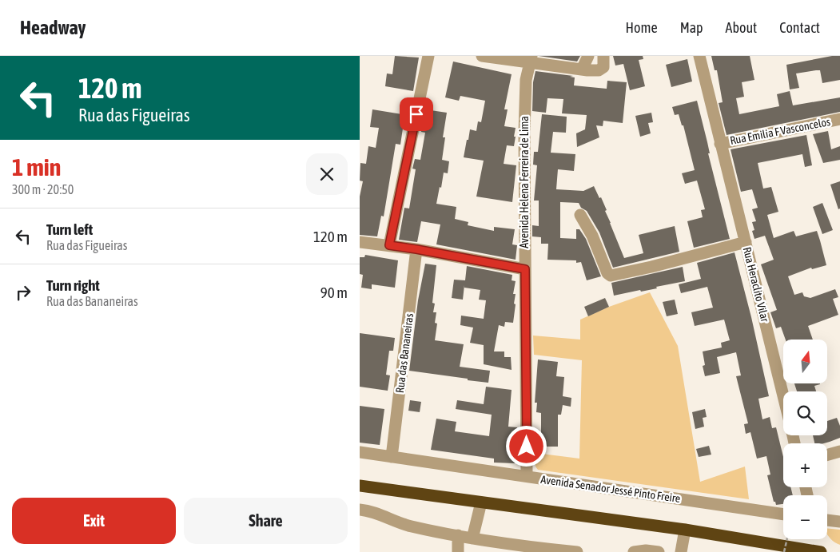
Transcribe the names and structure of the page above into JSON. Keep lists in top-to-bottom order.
{
  "streets": {
    "street": [
      "Rua Emilia F Vasconcelos",
      "Avenida Helena Ferreira de Lima",
      "Rua Heraclito Vilar",
      "Rua das Bananeiras",
      "Avenida Senador Jessé Pinto Freire"
    ]
  },
  "crossings": [
    ["Rua Emilia F Vasconcelos", "Rua Heraclito Vilar"],
    ["Avenida Helena Ferreira de Lima", "Avenida Senador Jessé Pinto Freire"],
    ["Rua das Bananeiras", "Avenida Senador Jessé Pinto Freire"]
  ],
  "north": "top",
  "page": {
    "header": "Headway",
    "nav": [
      "Home",
      "Map",
      "About",
      "Contact"
    ],
    "turn": ["120 m", "Rua das Figueiras"],
    "heading": ["1 min", "300 m · 20:50"],
    "list": [
      {
        "name": "Turn left",
        "note": "Rua das Figueiras",
        "value": "120 m"
      },
      {
        "name": "Turn right",
        "note": "Rua das Bananeiras",
        "value": "90 m"
      }
    ],
    "map_buttons": ["+", "−"],
    "buttons": ["Exit", "Share"]
  }
}
